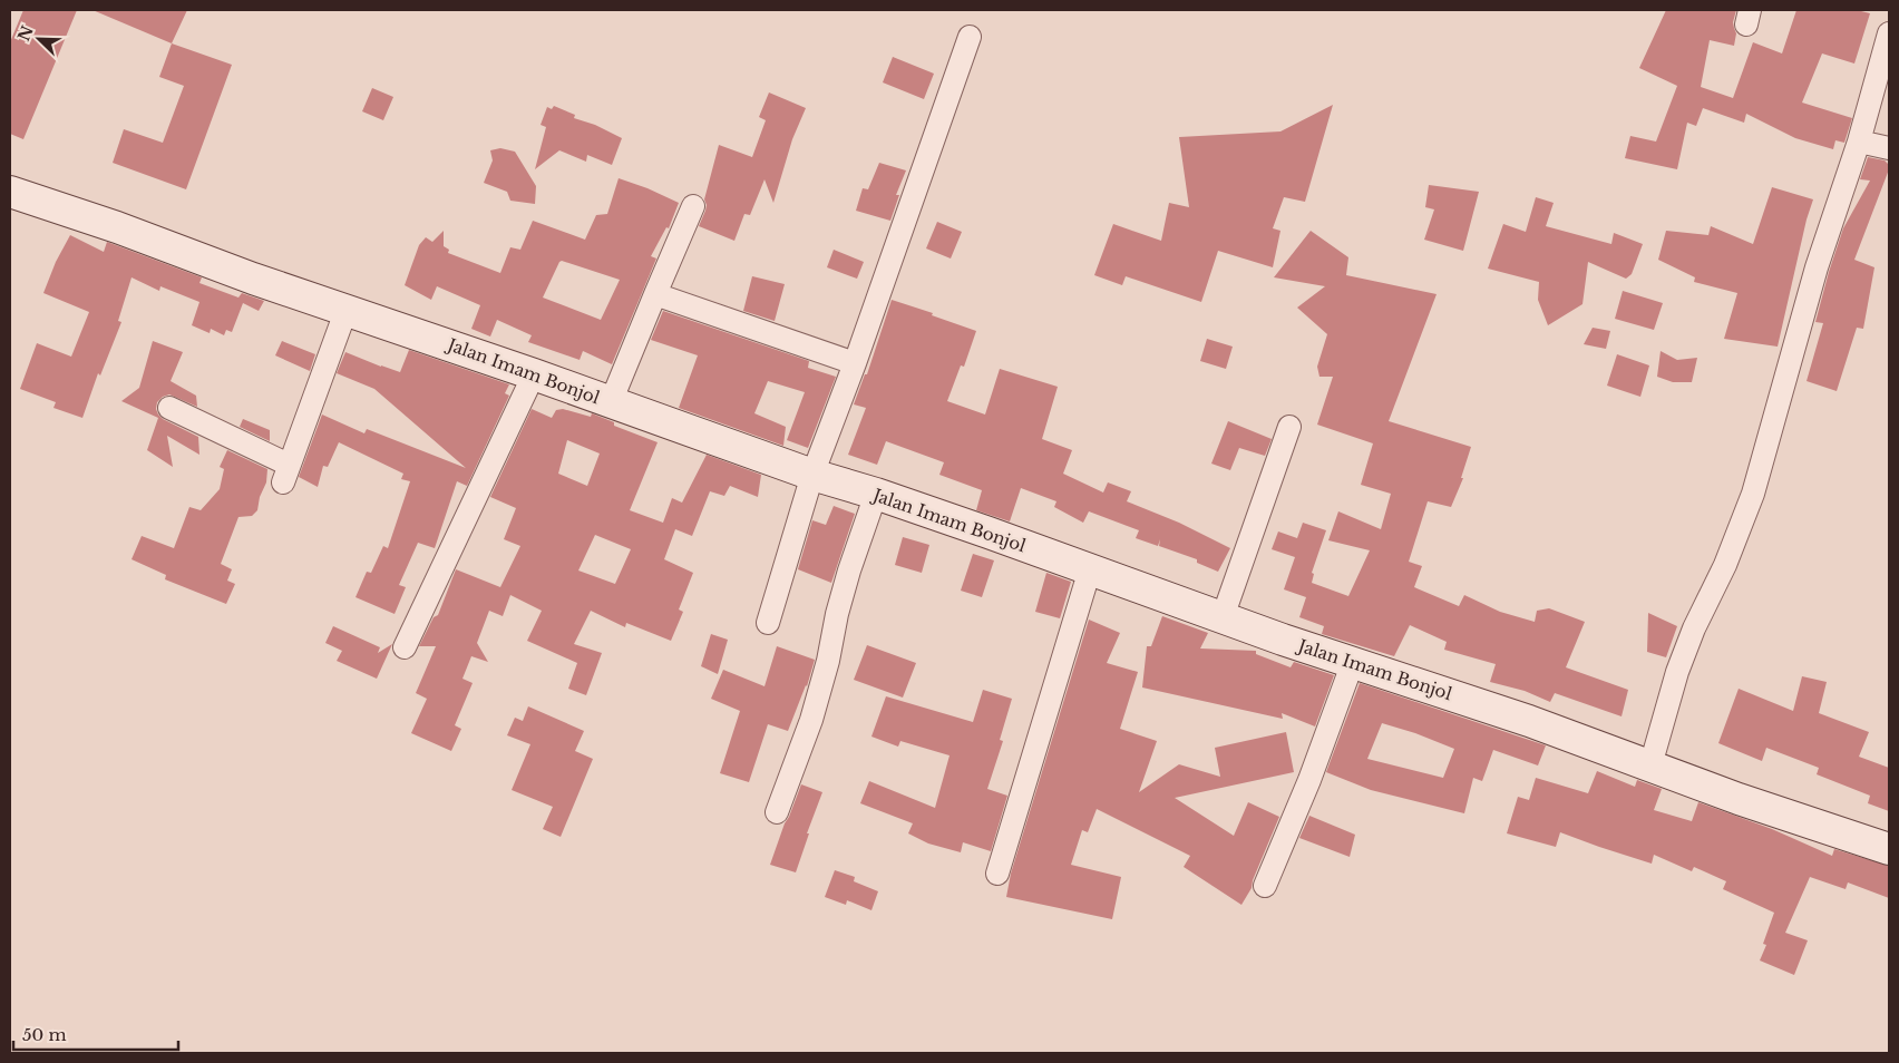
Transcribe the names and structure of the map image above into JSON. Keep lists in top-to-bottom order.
{
  "streets": {
    "main road": ["Jalan Imam Bonjol"]
  },
  "scale_bar": "50 m",
  "north": "top left"
}
